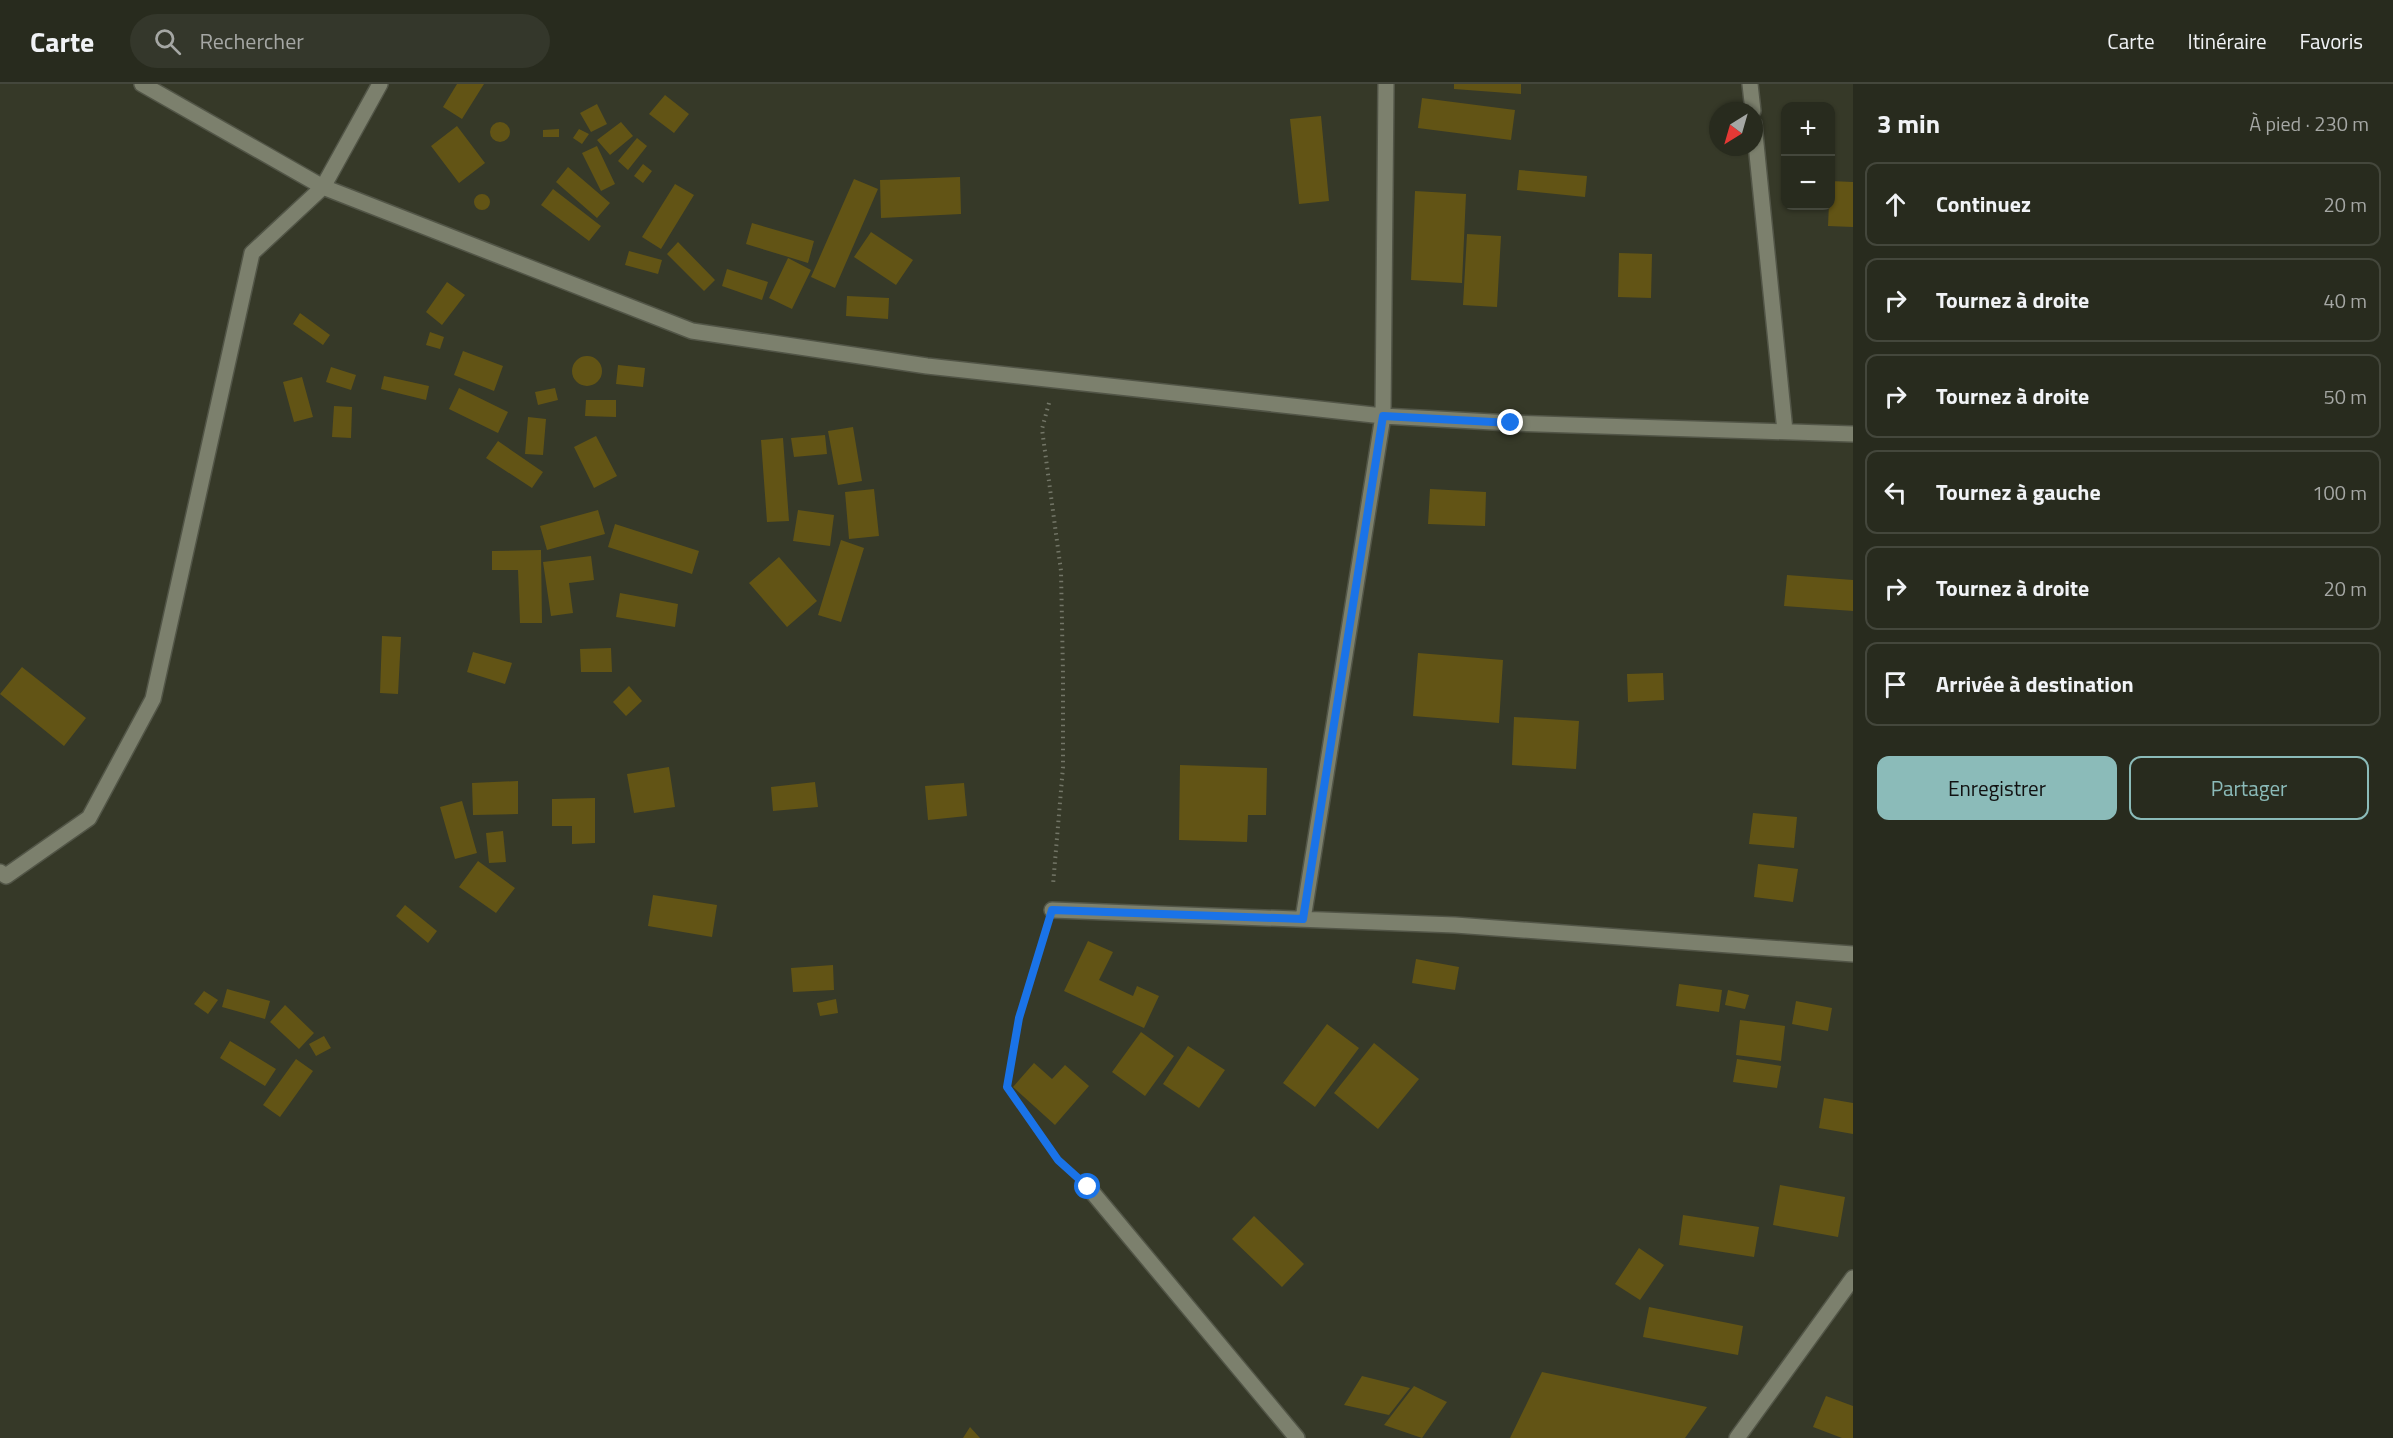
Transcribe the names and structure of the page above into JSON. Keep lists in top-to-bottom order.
{
  "north": "bottom left",
  "page": {
    "header": "Carte",
    "search": "Rechercher",
    "nav": ["Carte", "Itinéraire", "Favoris"],
    "heading": ["3 min", "À pied · 230 m"],
    "map_buttons": ["+", "−"],
    "list": [
      ["Continuez", "20 m"],
      ["Tournez à droite", "40 m"],
      ["Tournez à droite", "50 m"],
      ["Tournez à gauche", "100 m"],
      ["Tournez à droite", "20 m"],
      "Arrivée à destination"
    ],
    "buttons": ["Enregistrer", "Partager"]
  }
}
